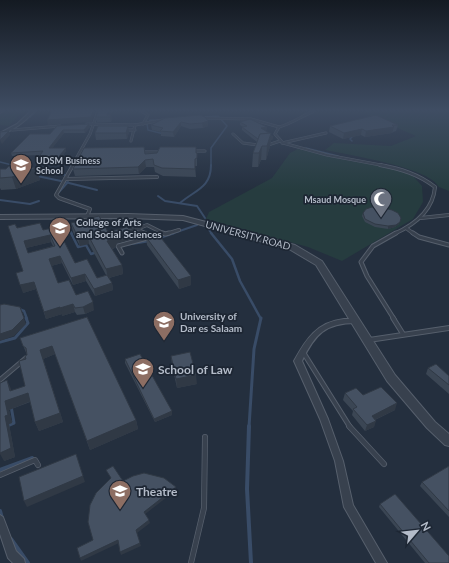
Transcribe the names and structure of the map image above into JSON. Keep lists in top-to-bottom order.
{
  "streets": {
    "street": ["UNIVERSITY ROAD"]
  },
  "places": {
    "school or university": [
      "UDSM Business School",
      "College of Arts and Social Sciences",
      "University of Dar es Salaam",
      "School of Law",
      "Theatre"
    ],
    "mosque": ["Msaud Mosque"]
  },
  "north": "top right"
}
